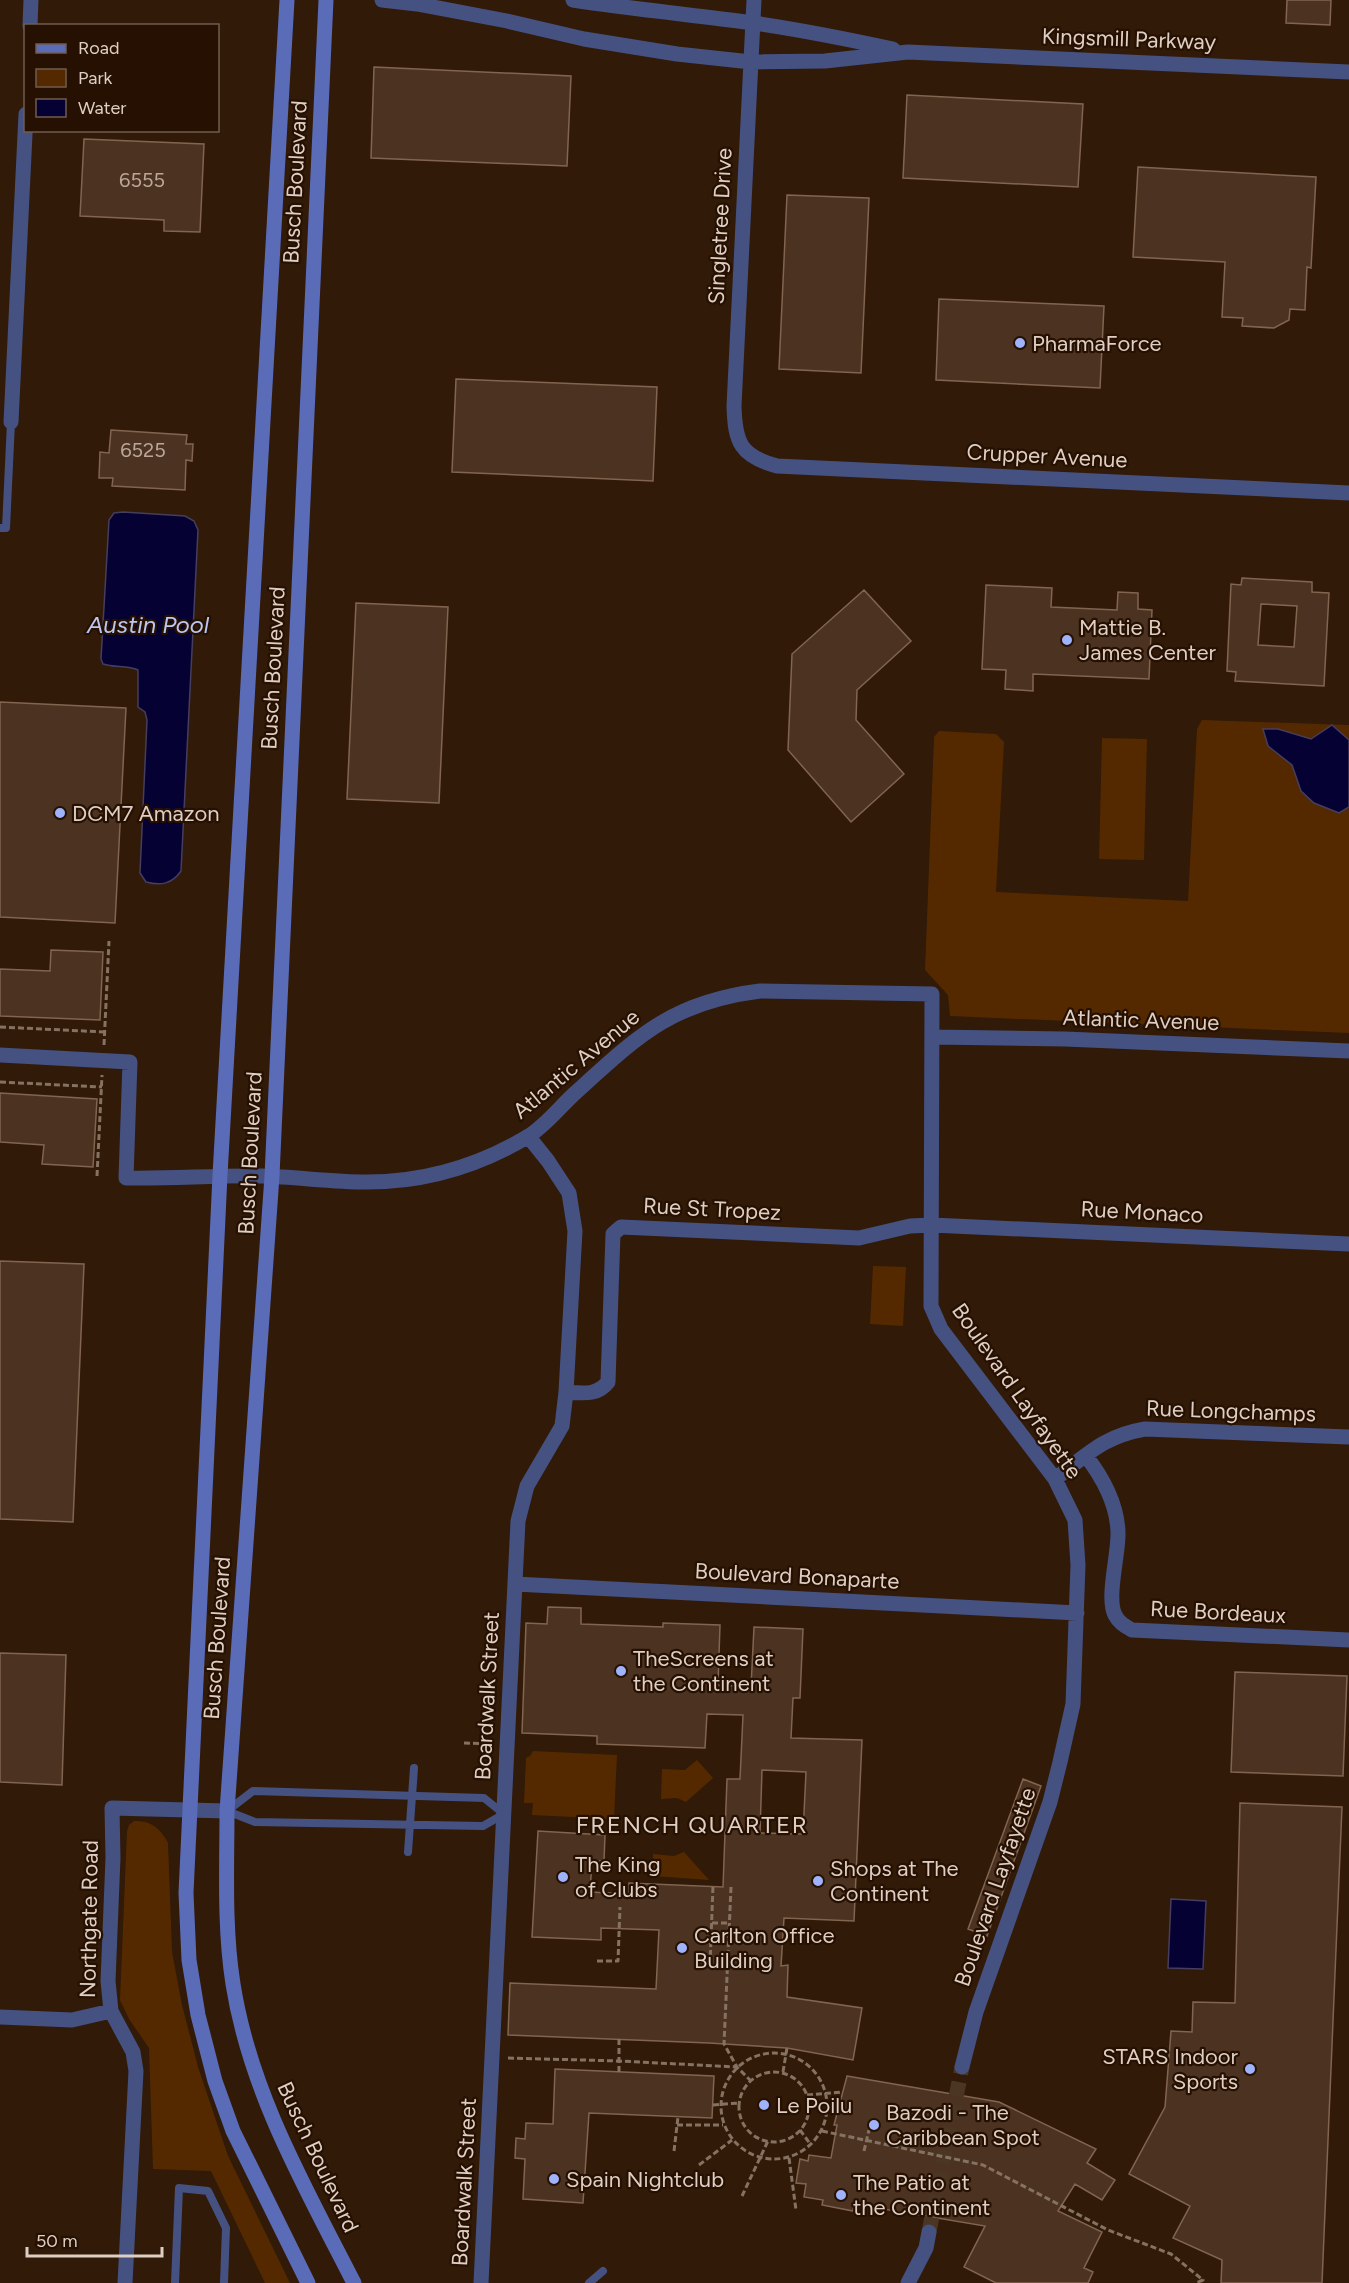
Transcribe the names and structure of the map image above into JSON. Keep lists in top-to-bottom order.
{
  "streets": {
    "main road": ["Busch Boulevard"],
    "street": [
      "Kingsmill Parkway",
      "Singletree Drive",
      "Crupper Avenue",
      "Atlantic Avenue",
      "Rue St Tropez",
      "Rue Monaco",
      "Boulevard Layfayette",
      "Rue Longchamps",
      "Boulevard Bonaparte",
      "Rue Bordeaux",
      "Boardwalk Street",
      "Northgate Road"
    ]
  },
  "crossings": [
    ["Kingsmill Parkway", "Singletree Drive"],
    ["Busch Boulevard", "Atlantic Avenue"],
    ["Busch Boulevard", "Northgate Road"],
    ["Singletree Drive", "Crupper Avenue"],
    ["Atlantic Avenue", "Boulevard Layfayette"],
    ["Atlantic Avenue", "Boardwalk Street"],
    ["Rue St Tropez", "Rue Monaco"],
    ["Rue St Tropez", "Boulevard Layfayette"],
    ["Rue St Tropez", "Boardwalk Street"],
    ["Rue Monaco", "Boulevard Layfayette"],
    ["Boulevard Layfayette", "Rue Longchamps"],
    ["Boulevard Layfayette", "Boulevard Bonaparte"],
    ["Rue Longchamps", "Rue Bordeaux"],
    ["Boulevard Bonaparte", "Boardwalk Street"]
  ],
  "districts": ["FRENCH QUARTER"],
  "water": ["Austin Pool"],
  "places": [
    "PharmaForce",
    "Mattie B. James Center",
    "DCM7 Amazon",
    "TheScreens at the Continent",
    "The King of Clubs",
    "Shops at The Continent",
    "Carlton Office Building",
    "STARS Indoor Sports",
    "Le Poilu",
    "Bazodi - The Caribbean Spot",
    "Spain Nightclub",
    "The Patio at the Continent"
  ],
  "house_numbers": ["6555", "6525"],
  "legend": ["Road", "Park", "Water"],
  "scale_bar": "50 m"
}
